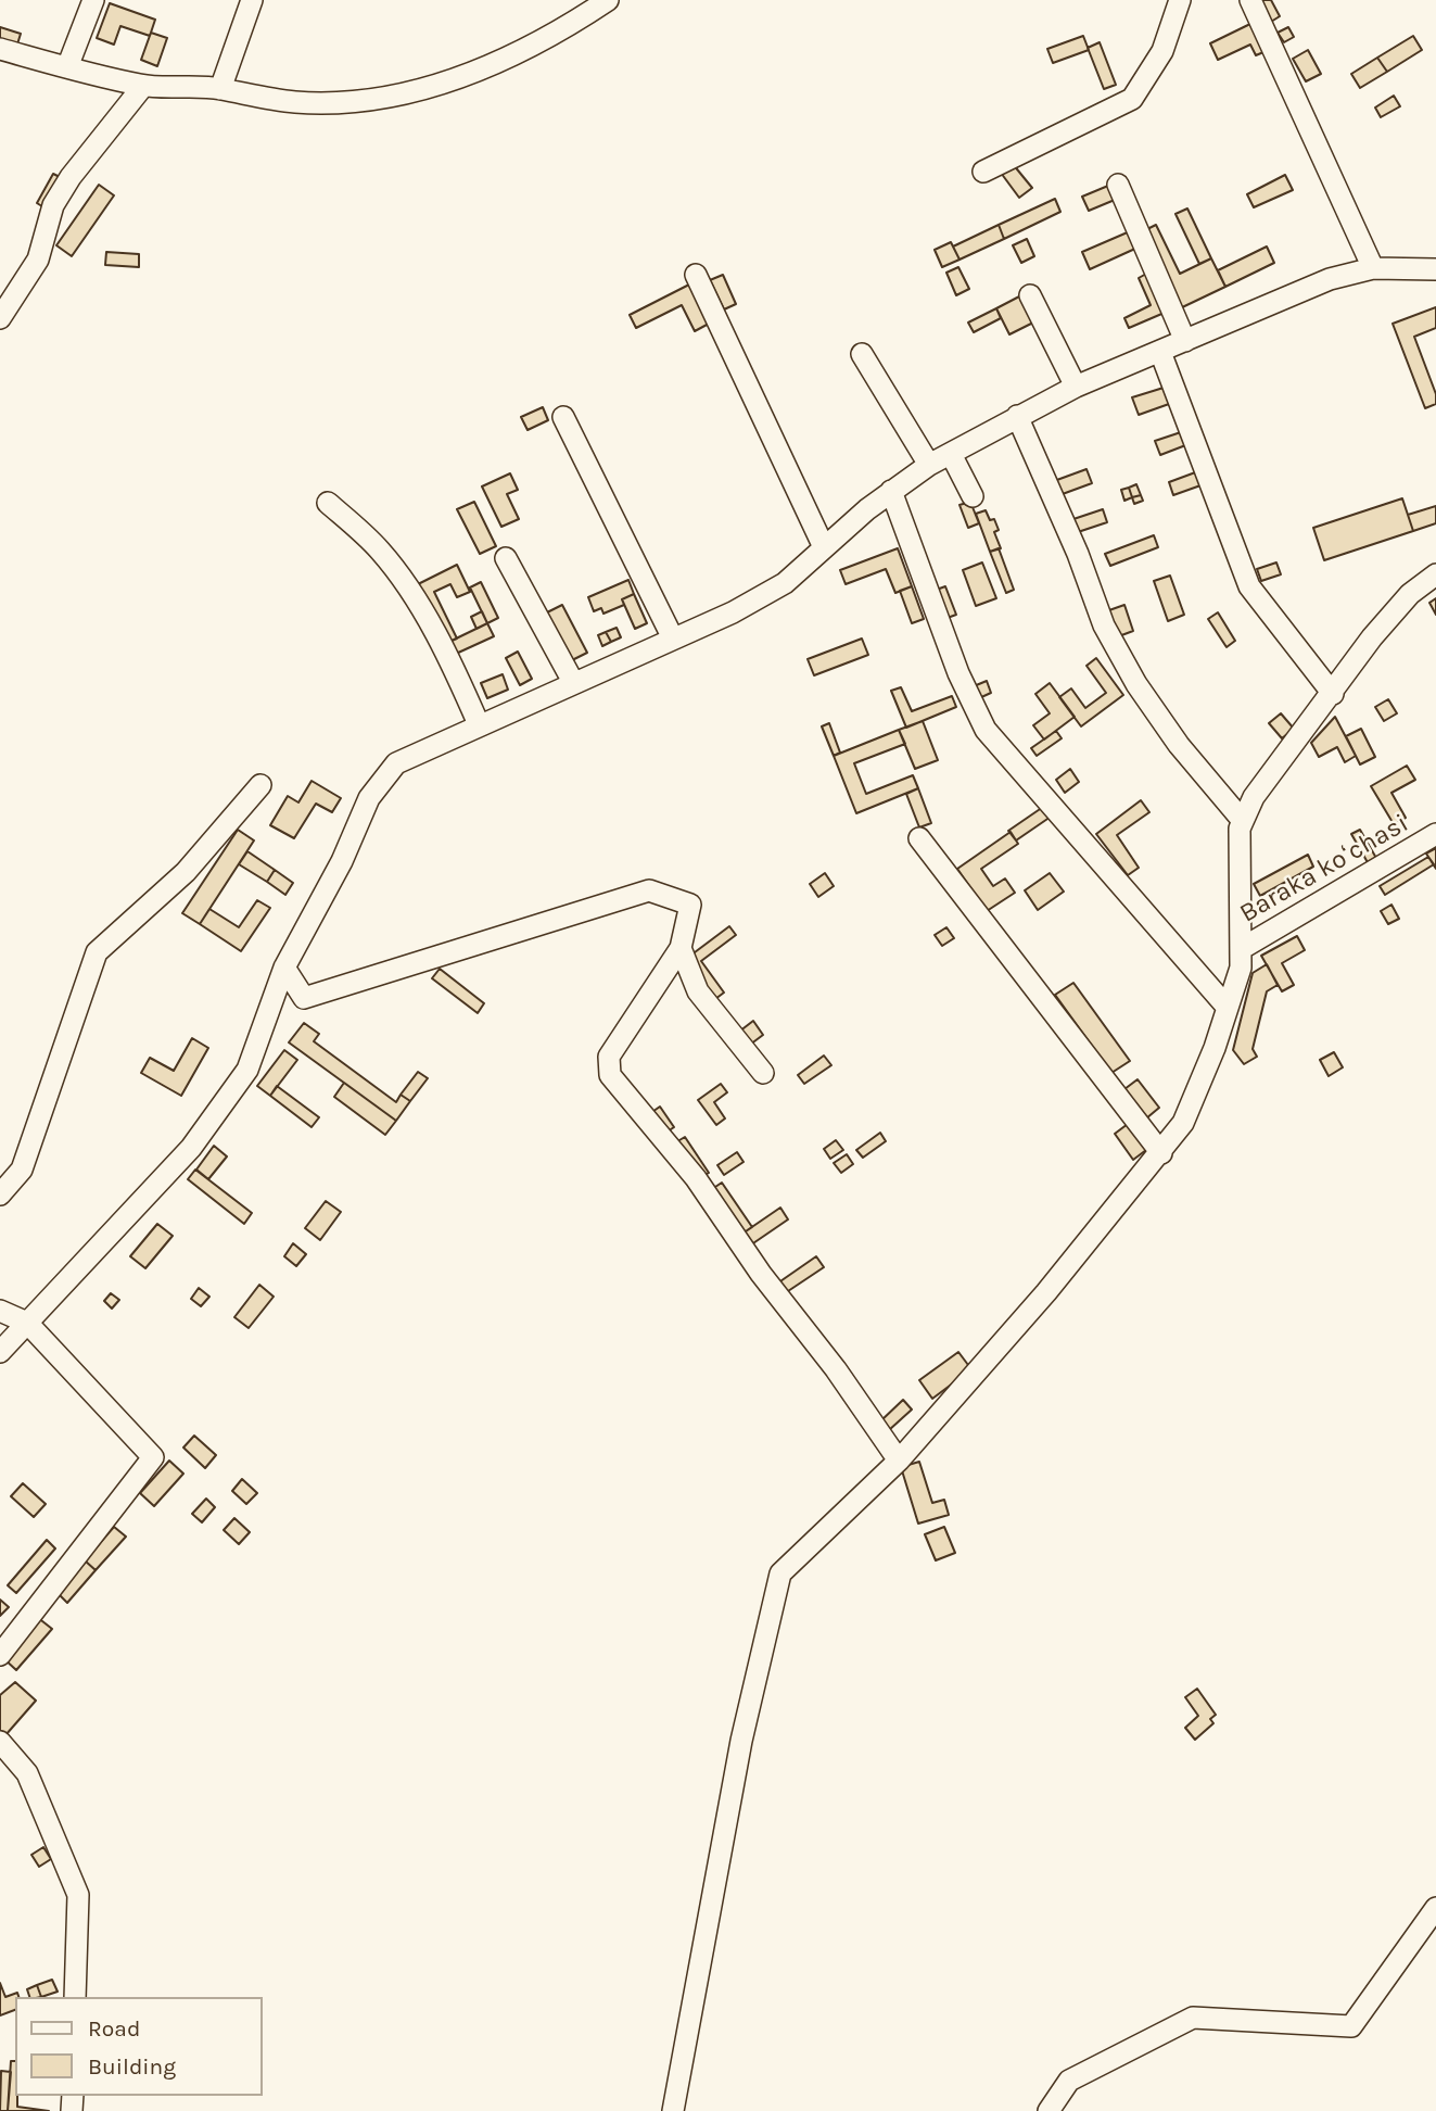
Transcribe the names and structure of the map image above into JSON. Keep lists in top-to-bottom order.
{
  "streets": {
    "street": ["Baraka koʻchasi"]
  },
  "legend": ["Road", "Building"]
}
